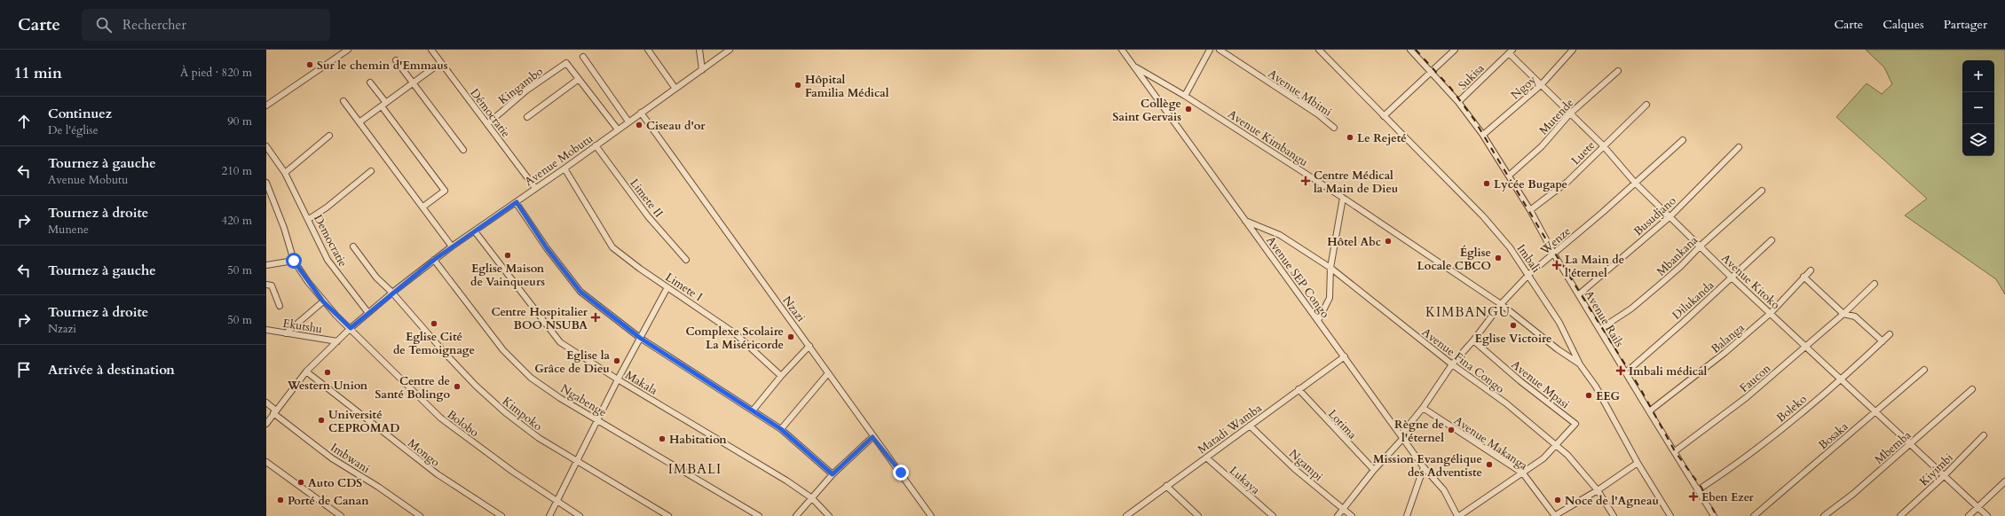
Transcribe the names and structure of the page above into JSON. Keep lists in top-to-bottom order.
{
  "streets": {
    "street": [
      "Sukisa",
      "Kingambo",
      "Ngoy",
      "Avenue Mbimi",
      "Démocratie",
      "Mutende",
      "Avenue Kimbangu",
      "Luete",
      "Avenue Mobutu",
      "Limete II",
      "Busudjano",
      "Democratie",
      "Wenze",
      "Mbankana",
      "Imbali",
      "Avenue SEP Congo",
      "Avenue Kitoko",
      "Limete I",
      "Dilukanda",
      "Nzazi",
      "Avenue Rails",
      "Ekutshu",
      "Balanga",
      "Avenue Fina Congo",
      "Faucon",
      "Makala",
      "Avenue Mpasi",
      "Ngabenge",
      "Boleko",
      "Kimpoko",
      "Bolobo",
      "Lotima",
      "Matadi Wamba",
      "Bosaka",
      "Avenue Makanga",
      "Mbemba",
      "Mongo",
      "Imbwani",
      "Ngampi",
      "Kiyimbi",
      "Lukaya"
    ]
  },
  "crossings": [
    ["Sukisa", "Avenue Kitoko"],
    ["Sukisa", "Avenue Rails"],
    ["Kingambo", "Démocratie"],
    ["Kingambo", "Avenue Mobutu"],
    ["Ngoy", "Avenue Kitoko"],
    ["Ngoy", "Avenue Rails"],
    ["Démocratie", "Avenue Mobutu"],
    ["Mutende", "Avenue Kitoko"],
    ["Mutende", "Avenue Rails"],
    ["Avenue Kimbangu", "Wenze"],
    ["Avenue Kimbangu", "Imbali"],
    ["Avenue Kimbangu", "Avenue SEP Congo"],
    ["Luete", "Avenue Kitoko"],
    ["Luete", "Avenue Rails"],
    ["Avenue Mobutu", "Limete II"],
    ["Avenue Mobutu", "Democratie"],
    ["Avenue Mobutu", "Limete I"],
    ["Avenue Mobutu", "Nzazi"],
    ["Avenue Mobutu", "Ekutshu"],
    ["Avenue Mobutu", "Makala"],
    ["Avenue Mobutu", "Ngabenge"],
    ["Avenue Mobutu", "Kimpoko"],
    ["Avenue Mobutu", "Bolobo"],
    ["Avenue Mobutu", "Mongo"],
    ["Avenue Mobutu", "Imbwani"],
    ["Busudjano", "Avenue Kitoko"],
    ["Busudjano", "Avenue Rails"],
    ["Wenze", "Imbali"],
    ["Wenze", "Avenue SEP Congo"],
    ["Wenze", "Avenue Kitoko"],
    ["Wenze", "Avenue Rails"],
    ["Wenze", "Avenue Fina Congo"],
    ["Wenze", "Avenue Mpasi"],
    ["Wenze", "Lotima"],
    ["Wenze", "Avenue Makanga"],
    ["Wenze", "Ngampi"],
    ["Mbankana", "Avenue Kitoko"],
    ["Mbankana", "Avenue Rails"],
    ["Avenue SEP Congo", "Avenue Fina Congo"],
    ["Avenue SEP Congo", "Matadi Wamba"],
    ["Avenue Kitoko", "Dilukanda"],
    ["Avenue Kitoko", "Balanga"],
    ["Avenue Kitoko", "Faucon"],
    ["Avenue Kitoko", "Boleko"],
    ["Avenue Kitoko", "Bosaka"],
    ["Avenue Kitoko", "Mbemba"],
    ["Avenue Kitoko", "Kiyimbi"],
    ["Dilukanda", "Avenue Rails"],
    ["Avenue Rails", "Balanga"],
    ["Avenue Rails", "Faucon"],
    ["Avenue Rails", "Boleko"],
    ["Avenue Fina Congo", "Avenue Mpasi"],
    ["Lotima", "Matadi Wamba"],
    ["Matadi Wamba", "Ngampi"],
    ["Matadi Wamba", "Lukaya"]
  ],
  "districts": ["KIMBANGU", "IMBALI"],
  "places": {
    "other": [
      "Sur le chemin d'Emmaus",
      "Hôpital Familia Médical",
      "Collège Saint Gervais",
      "Ciseau d'or",
      "Le Rejeté",
      "Lycée Bugape",
      "Hôtel Abc",
      "Eglise Maison de Vainqueurs",
      "Église Locale CBCO",
      "Eglise Cité de Temoignage",
      "Eglise Victoire",
      "Complexe Scolaire La Miséricorde",
      "Eglise la Grâce de Dieu",
      "Western Union",
      "Centre de Santé Bolingo",
      "EEG",
      "Université CEPROMAD",
      "Règne de l'éternel",
      "Habitation",
      "Mission Evangélique des Adventiste",
      "Auto CDS",
      "Porté de Canan",
      "Noce de l'Agneau"
    ],
    "health": [
      "Centre Médical la Main de Dieu",
      "La Main de l'éternel",
      "Centre Hospitalier BOO NSUBA",
      "Imbali médical",
      "Eben Ezer"
    ]
  },
  "page": {
    "header": "Carte",
    "search": "Rechercher",
    "nav": ["Carte", "Calques", "Partager"],
    "heading": ["11 min", "À pied · 820 m"],
    "map_buttons": ["+", "−"],
    "list": [
      ["Continuez", "De l'église", "90 m"],
      ["Tournez à gauche", "Avenue Mobutu", "210 m"],
      ["Tournez à droite", "Munene", "420 m"],
      ["Tournez à gauche", "50 m"],
      ["Tournez à droite", "Nzazi", "50 m"],
      "Arrivée à destination"
    ]
  }
}
